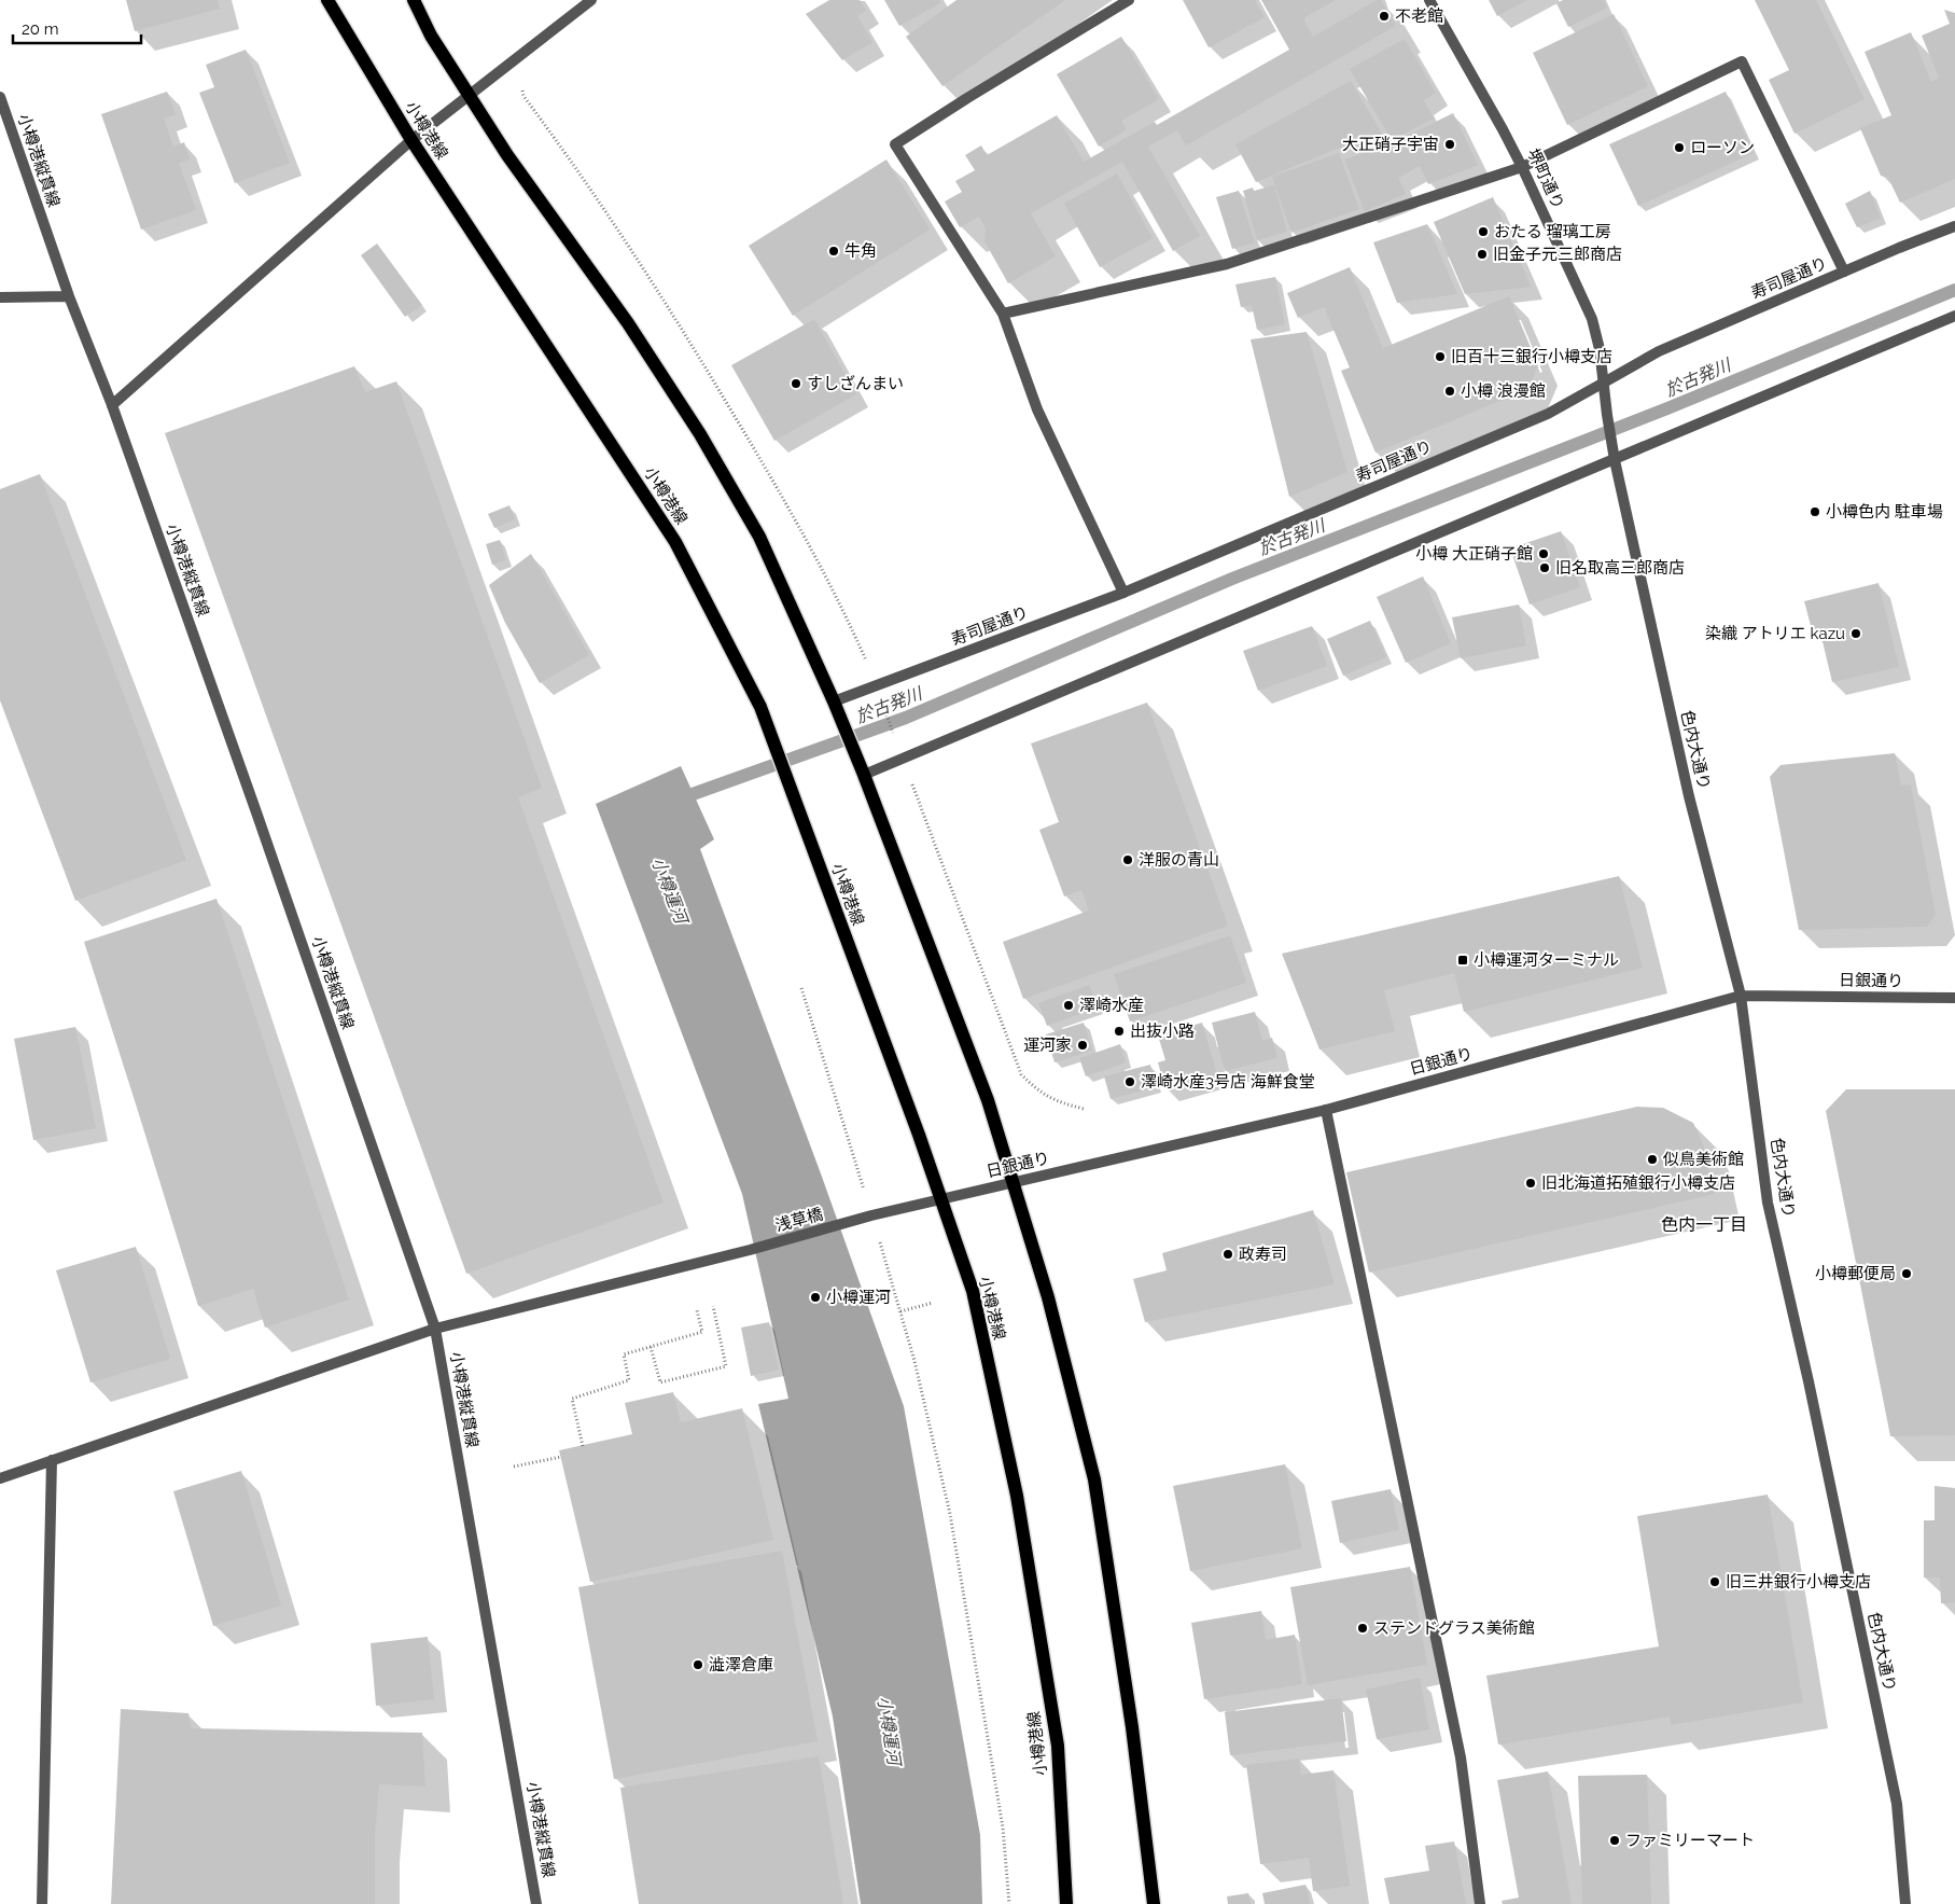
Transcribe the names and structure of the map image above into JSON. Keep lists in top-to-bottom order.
{
  "streets": {
    "main road": ["小樽港線"],
    "street": [
      "小樽港縦貫線",
      "堺町通り",
      "寿司屋通り",
      "色内大通り",
      "日銀通り",
      "浅草橋"
    ]
  },
  "crossings": [
    ["小樽港線", "日銀通り"],
    ["小樽港縦貫線", "浅草橋"],
    ["堺町通り", "寿司屋通り"],
    ["堺町通り", "色内大通り"],
    ["色内大通り", "日銀通り"],
    ["日銀通り", "浅草橋"]
  ],
  "districts": ["色内一丁目"],
  "water": ["於古発川", "小樽運河"],
  "places": {
    "other": [
      "不老館",
      "大正硝子宇宙",
      "ローソン",
      "おたる 瑠璃工房",
      "牛角",
      "旧金子元三郎商店",
      "旧百十三銀行小樽支店",
      "すしざんまい",
      "小樽 浪漫館",
      "小樽色内 駐車場",
      "小樽 大正硝子館",
      "旧名取高三郎商店",
      "染織 アトリエ kazu",
      "洋服の青山",
      "澤崎水産",
      "出抜小路",
      "運河家",
      "澤崎水産3号店 海鮮食堂",
      "似鳥美術館",
      "旧北海道拓殖銀行小樽支店",
      "政寿司",
      "小樽郵便局",
      "小樽運河",
      "旧三井銀行小樽支店",
      "ステンドグラス美術館",
      "澁澤倉庫",
      "ファミリーマート"
    ],
    "transit": ["小樽運河ターミナル"]
  },
  "scale_bar": "20 m"
}
